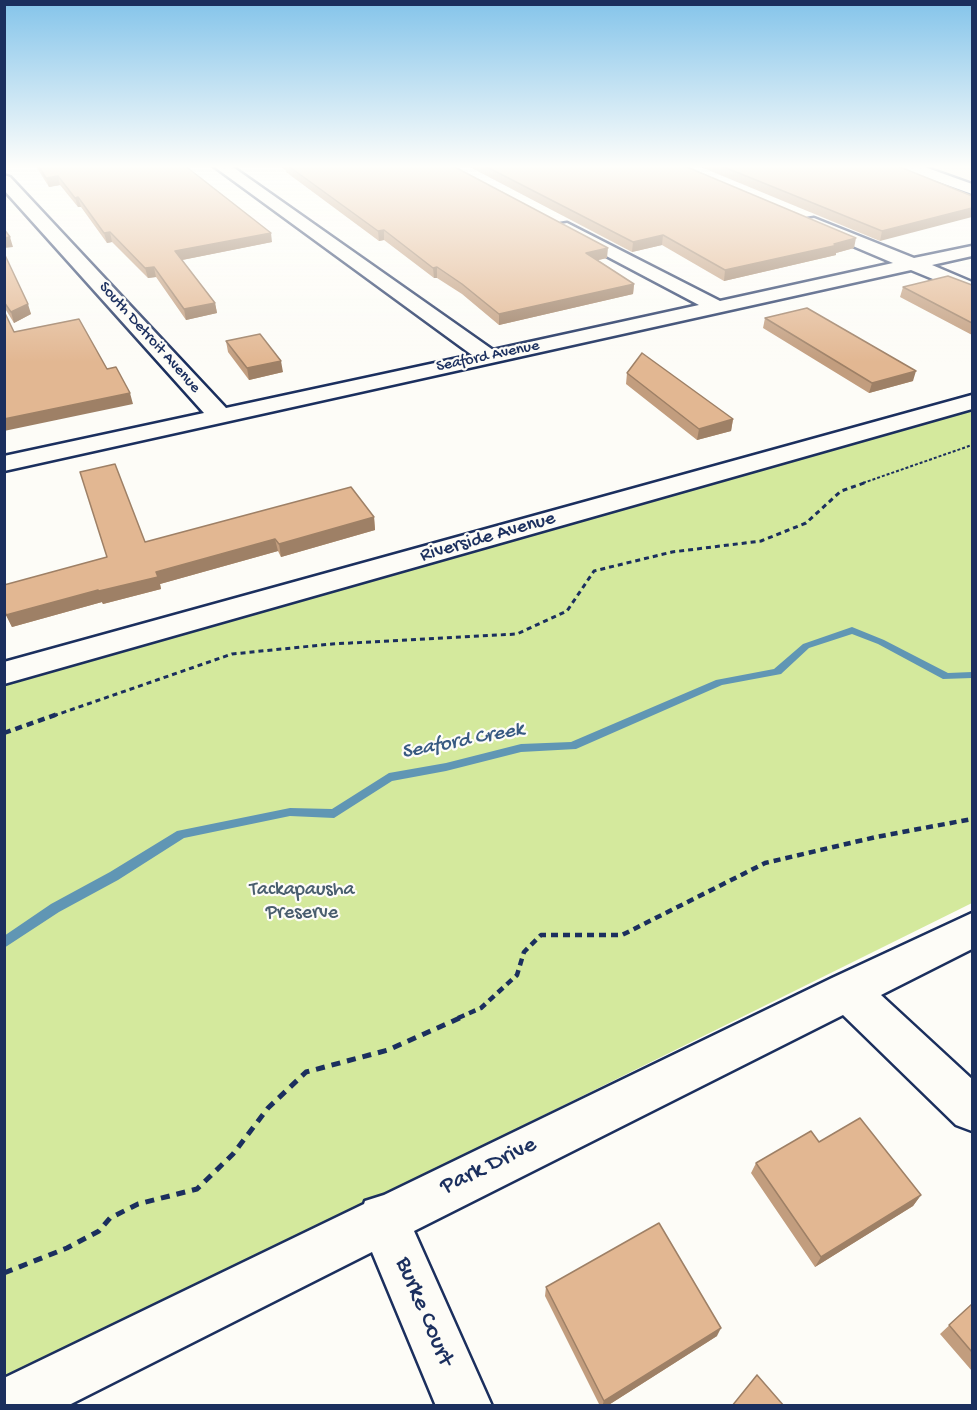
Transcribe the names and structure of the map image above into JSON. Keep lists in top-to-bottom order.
{
  "streets": {
    "street": [
      "South Detroit Avenue",
      "Seaford Avenue",
      "Riverside Avenue",
      "Park Drive",
      "Burke Court"
    ]
  },
  "crossings": [
    ["South Detroit Avenue", "Seaford Avenue"],
    ["Park Drive", "Burke Court"]
  ],
  "water": ["Seaford Creek"],
  "parks": ["Tackapausha Preserve"]
}
